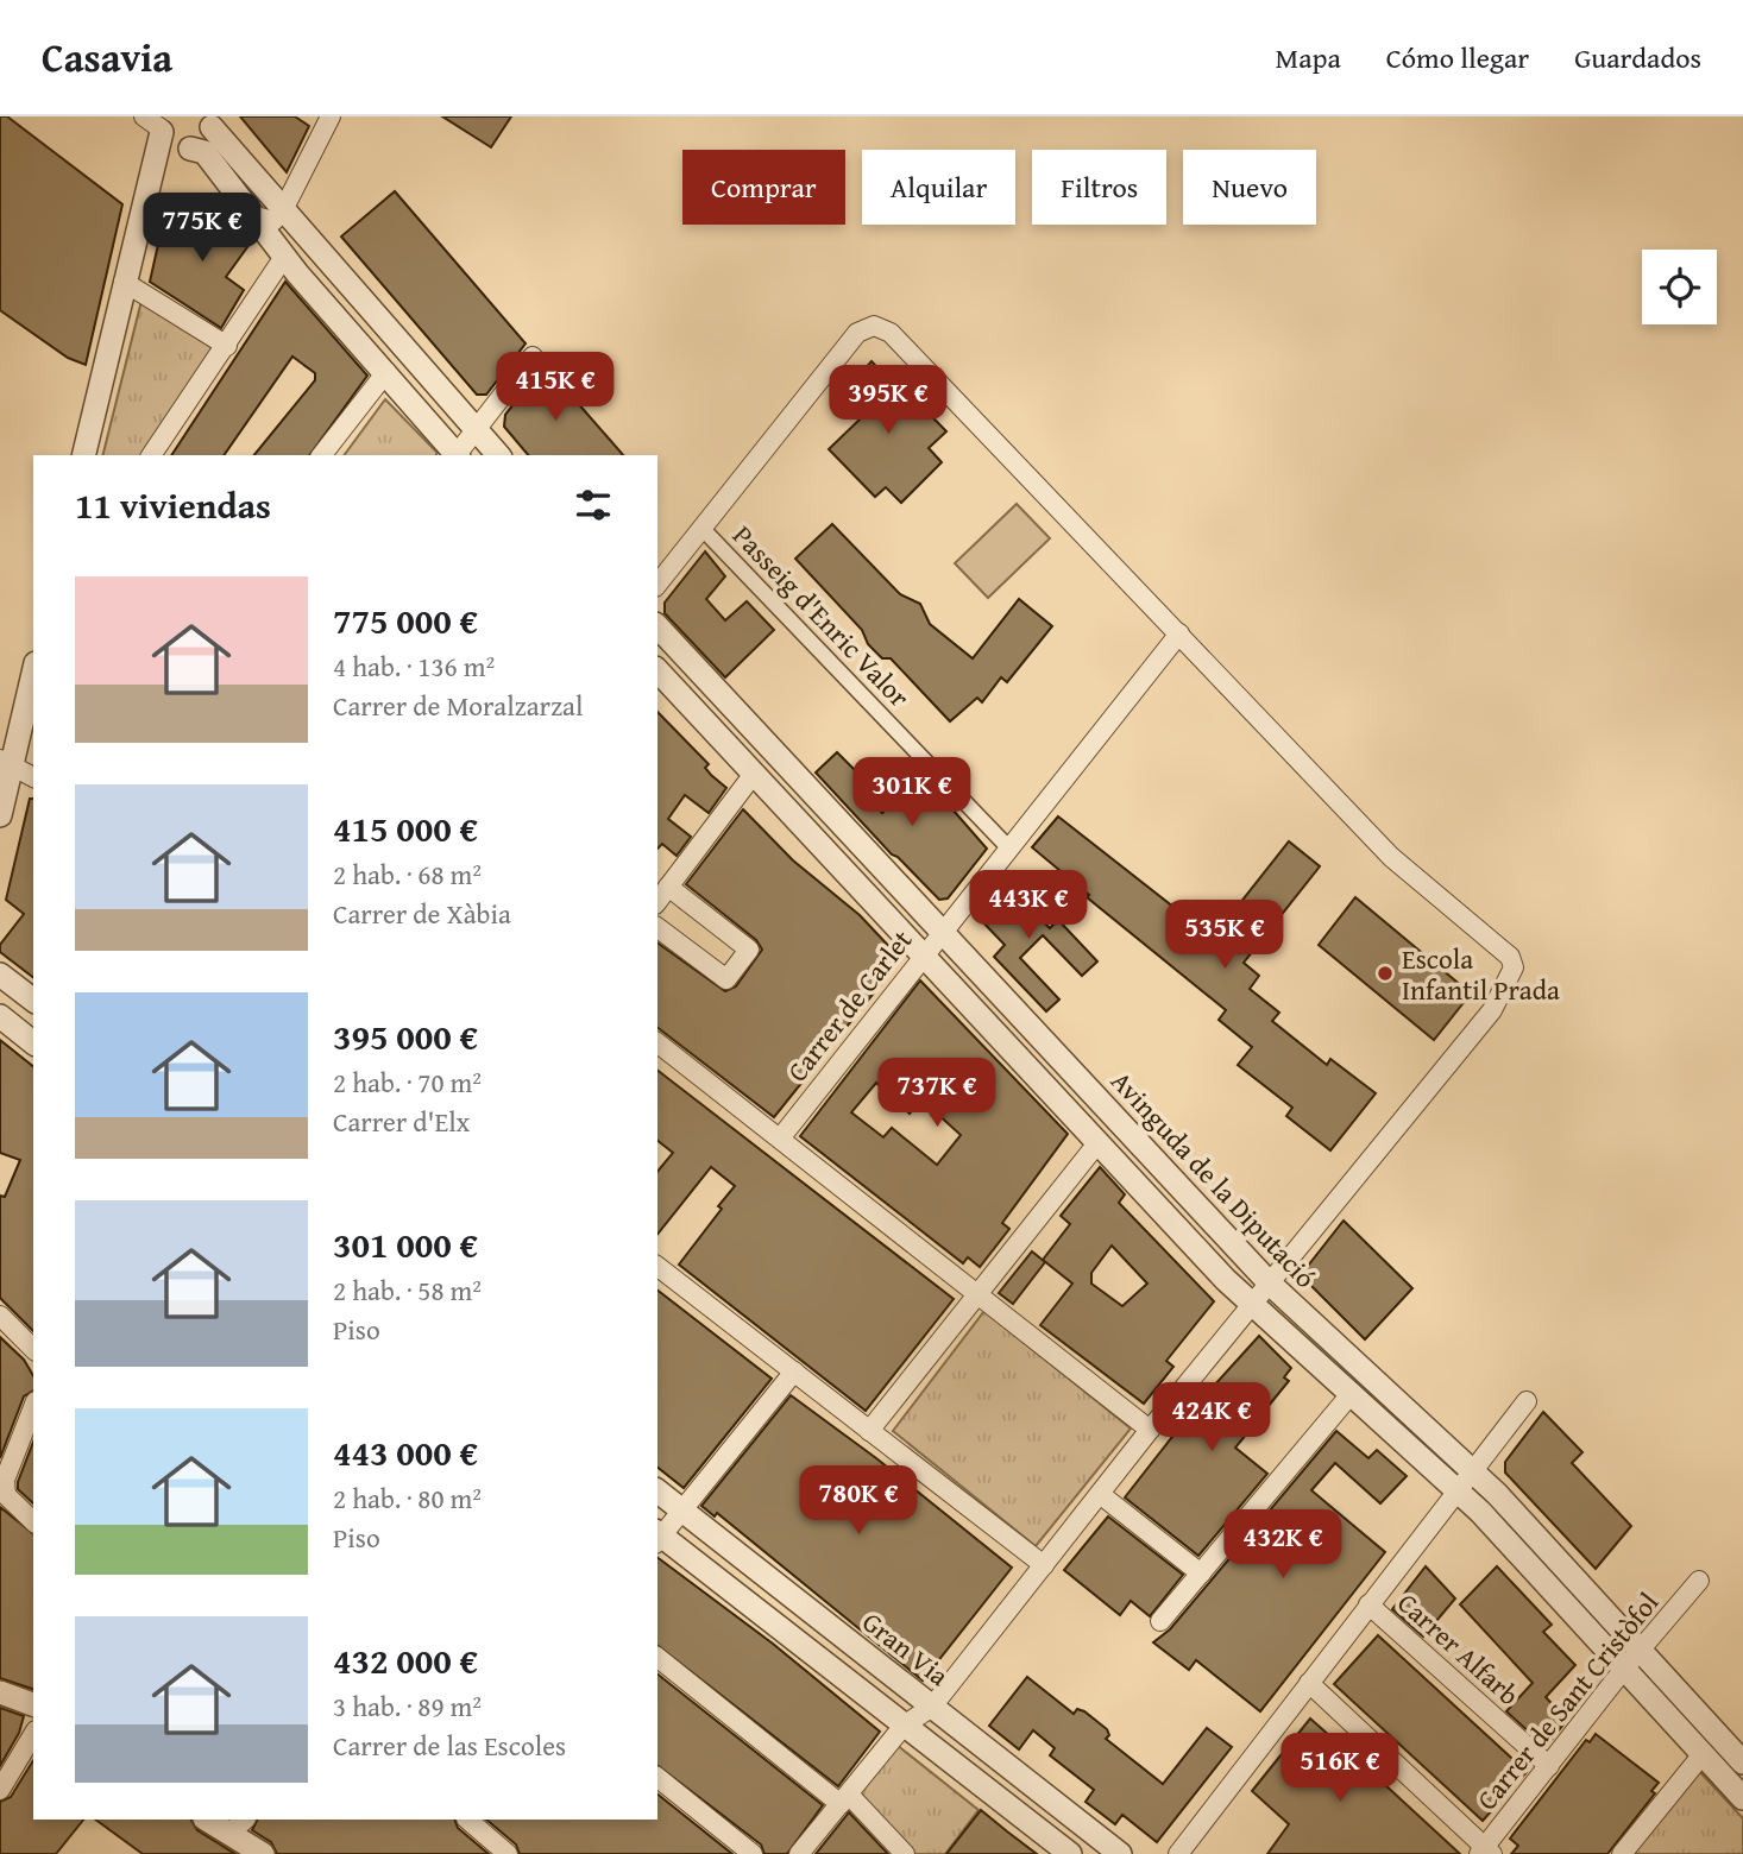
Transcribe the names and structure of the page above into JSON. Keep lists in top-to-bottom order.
{
  "streets": {
    "street": [
      "Passeig d'Enric Valor",
      "Carrer de Carlet",
      "Avinguda de la Diputació",
      "Gran Via",
      "Carrer Alfarb",
      "Carrer de Sant Cristòfol"
    ]
  },
  "crossings": [
    ["Passeig d'Enric Valor", "Carrer de Carlet"],
    ["Carrer de Carlet", "Avinguda de la Diputació"],
    ["Avinguda de la Diputació", "Carrer de Sant Cristòfol"],
    ["Carrer Alfarb", "Carrer de Sant Cristòfol"]
  ],
  "places": ["Escola Infantil Prada"],
  "page": {
    "header": "Casavia",
    "nav": ["Mapa", "Cómo llegar", "Guardados"],
    "chip": [
      "Comprar",
      "Alquilar",
      "Filtros",
      "Nuevo"
    ],
    "price": [
      "775K €",
      "415K €",
      "395K €",
      "301K €",
      "443K €",
      "535K €",
      "737K €",
      "424K €",
      "780K €",
      "432K €",
      "516K €"
    ],
    "heading": "11 viviendas",
    "list": [
      {
        "name": "775 000 €",
        "note": "4 hab. · 136 m² · Carrer de Moralzarzal"
      },
      {
        "name": "415 000 €",
        "note": "2 hab. · 68 m² · Carrer de Xàbia"
      },
      {
        "name": "395 000 €",
        "note": "2 hab. · 70 m² · Carrer d'Elx"
      },
      {
        "name": "301 000 €",
        "note": "2 hab. · 58 m² · Piso"
      },
      {
        "name": "443 000 €",
        "note": "2 hab. · 80 m² · Piso"
      },
      {
        "name": "432 000 €",
        "note": "3 hab. · 89 m² · Carrer de las Escoles"
      }
    ]
  }
}
